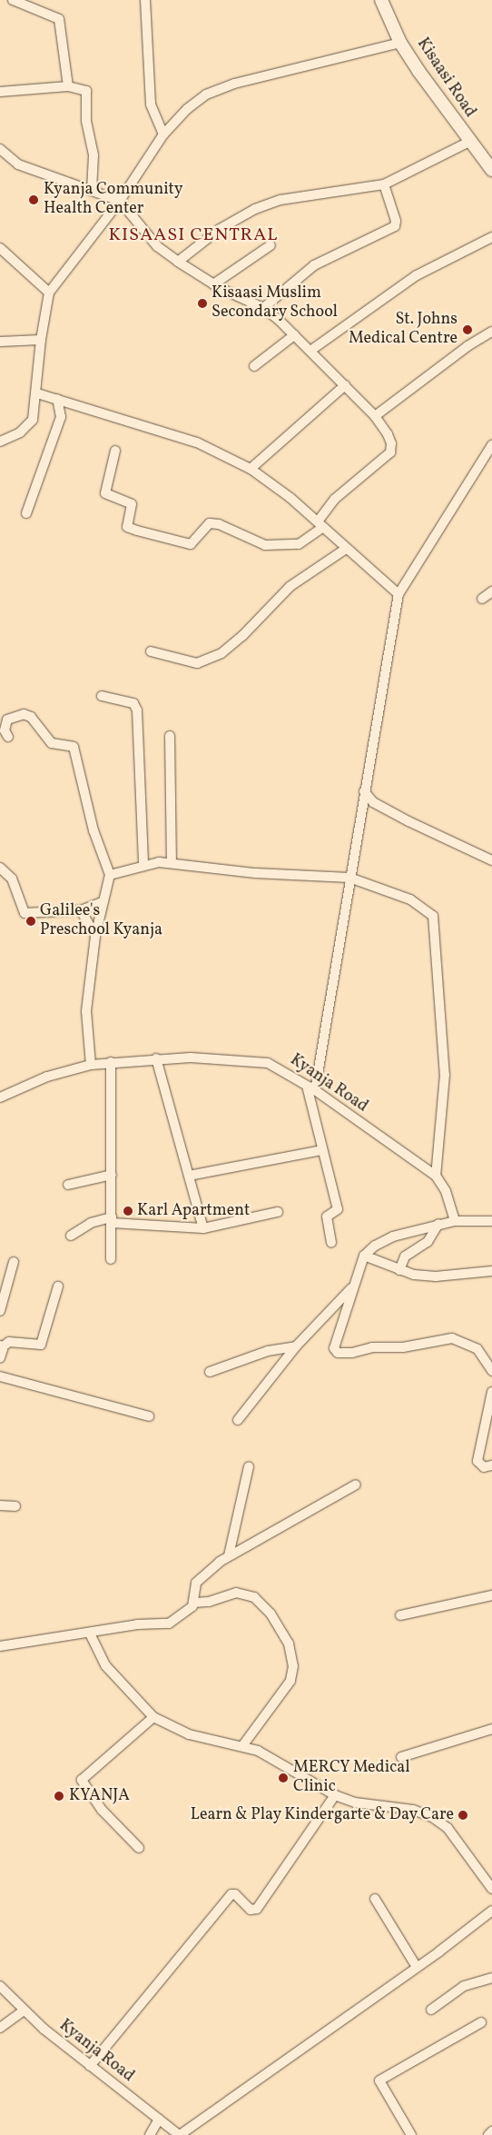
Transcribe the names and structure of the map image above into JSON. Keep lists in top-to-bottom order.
{
  "streets": {
    "main road": ["Kisaasi Road"],
    "street": ["Kyanja Road"]
  },
  "districts": ["KISAASI CENTRAL"],
  "places": [
    "Kyanja Community Health Center",
    "Kisaasi Muslim Secondary School",
    "St. Johns Medical Centre",
    "Galilee's Preschool Kyanja",
    "Karl Apartment",
    "MERCY Medical Clinic",
    "KYANJA",
    "Learn & Play Kindergarte & Day Care"
  ]
}
